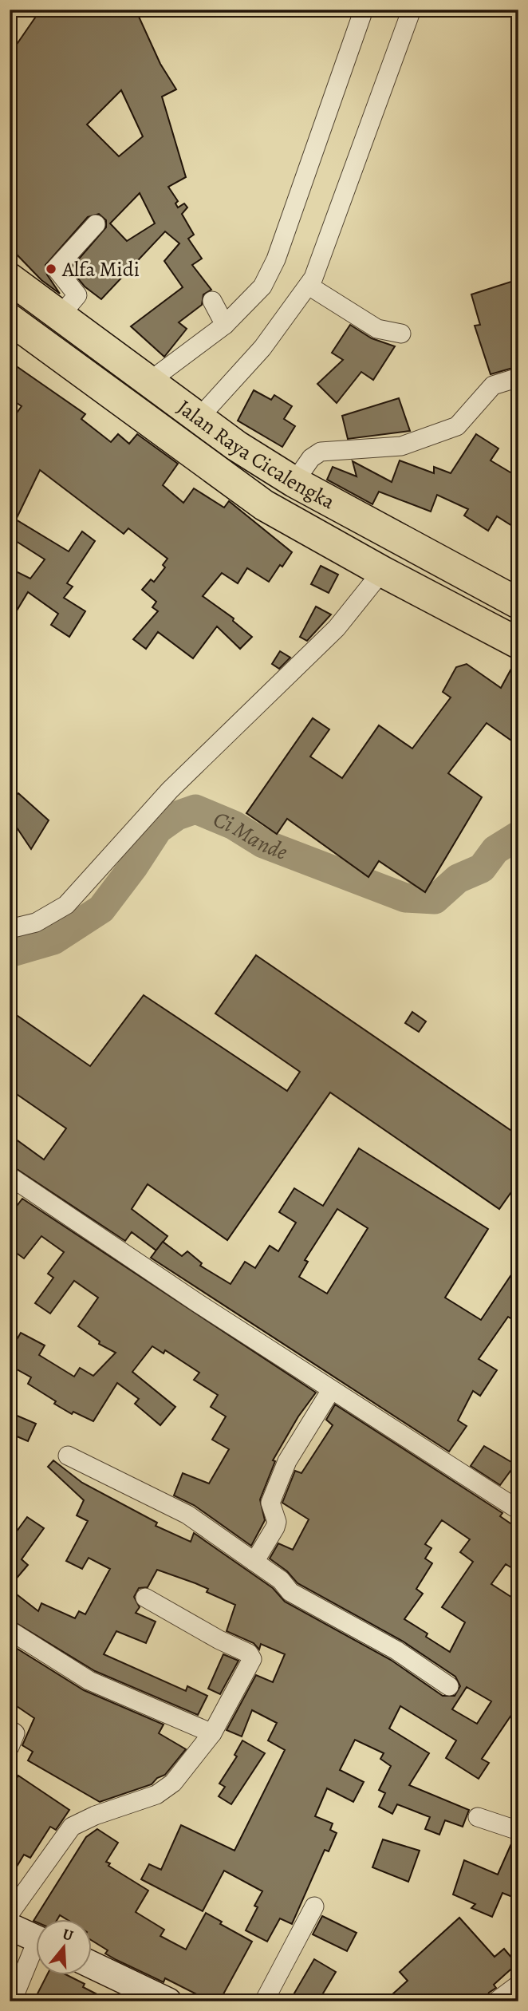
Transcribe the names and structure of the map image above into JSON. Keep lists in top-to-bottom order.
{
  "streets": {
    "highway": ["Jalan Raya Cicalengka"]
  },
  "water": ["Ci Mande"],
  "places": ["Alfa Midi"],
  "north": "top"
}
